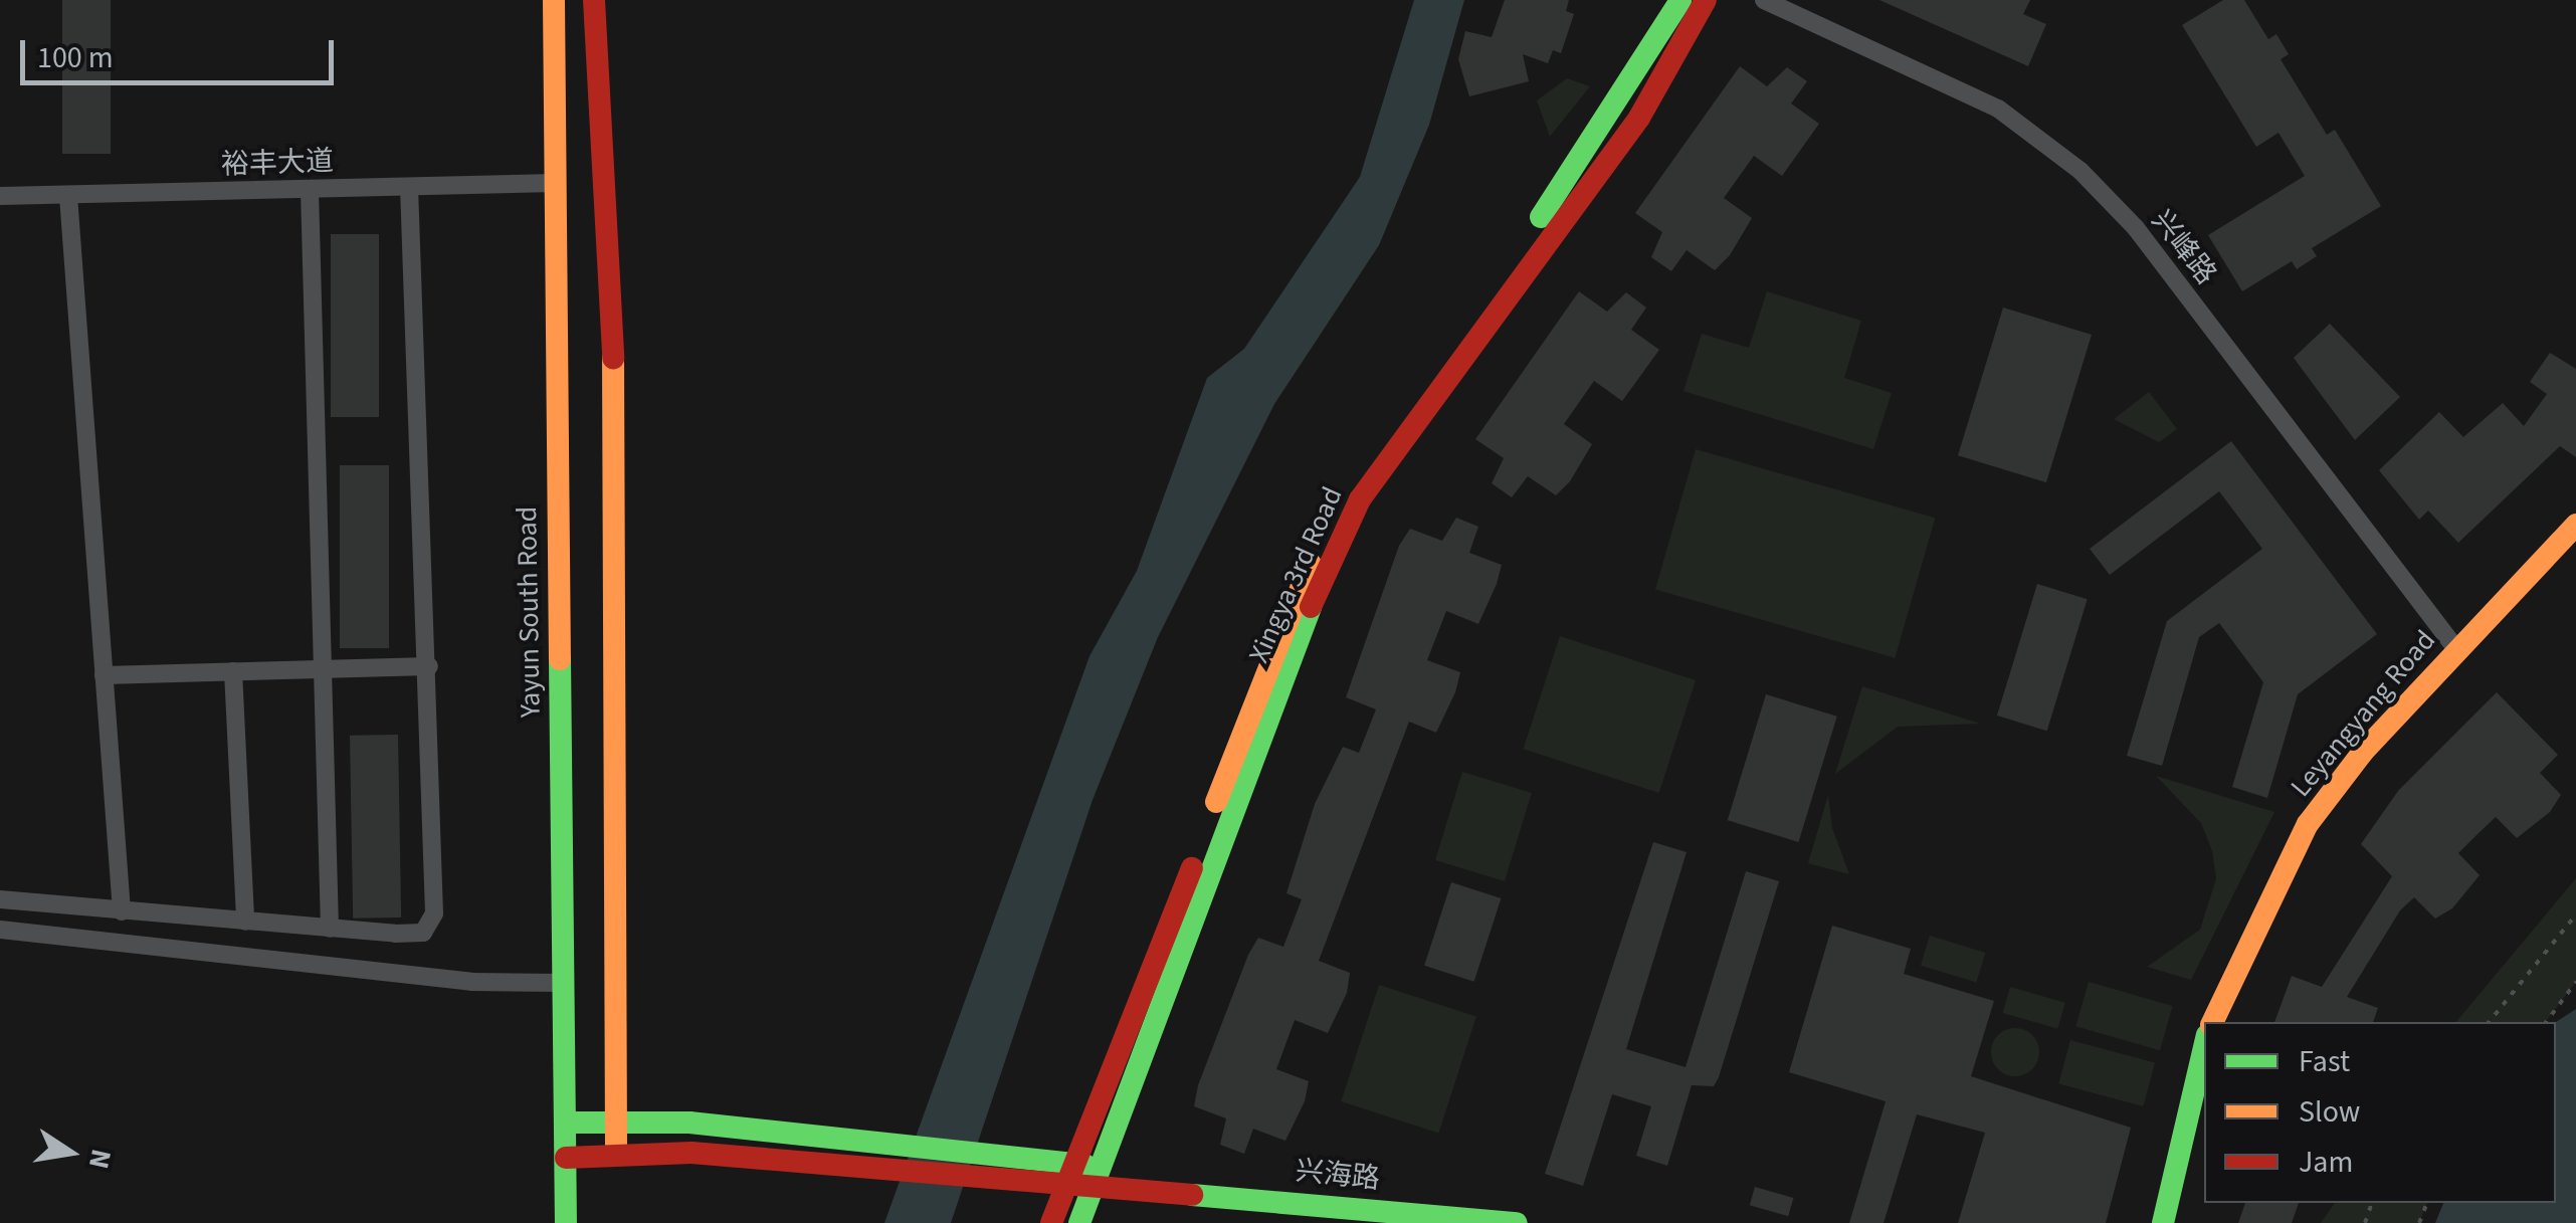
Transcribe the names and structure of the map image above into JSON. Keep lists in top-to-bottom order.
{
  "streets": {
    "street": [
      "裕丰大道",
      "兴峰路",
      "Xingya 3rd Road",
      "Yayun South Road",
      "Leyangyang Road",
      "兴海路"
    ]
  },
  "crossings": [
    ["裕丰大道", "Yayun South Road"],
    ["兴峰路", "Leyangyang Road"],
    ["Xingya 3rd Road", "兴海路"]
  ],
  "legend": ["Fast", "Slow", "Jam"],
  "scale_bar": "100 m",
  "north": "right"
}
